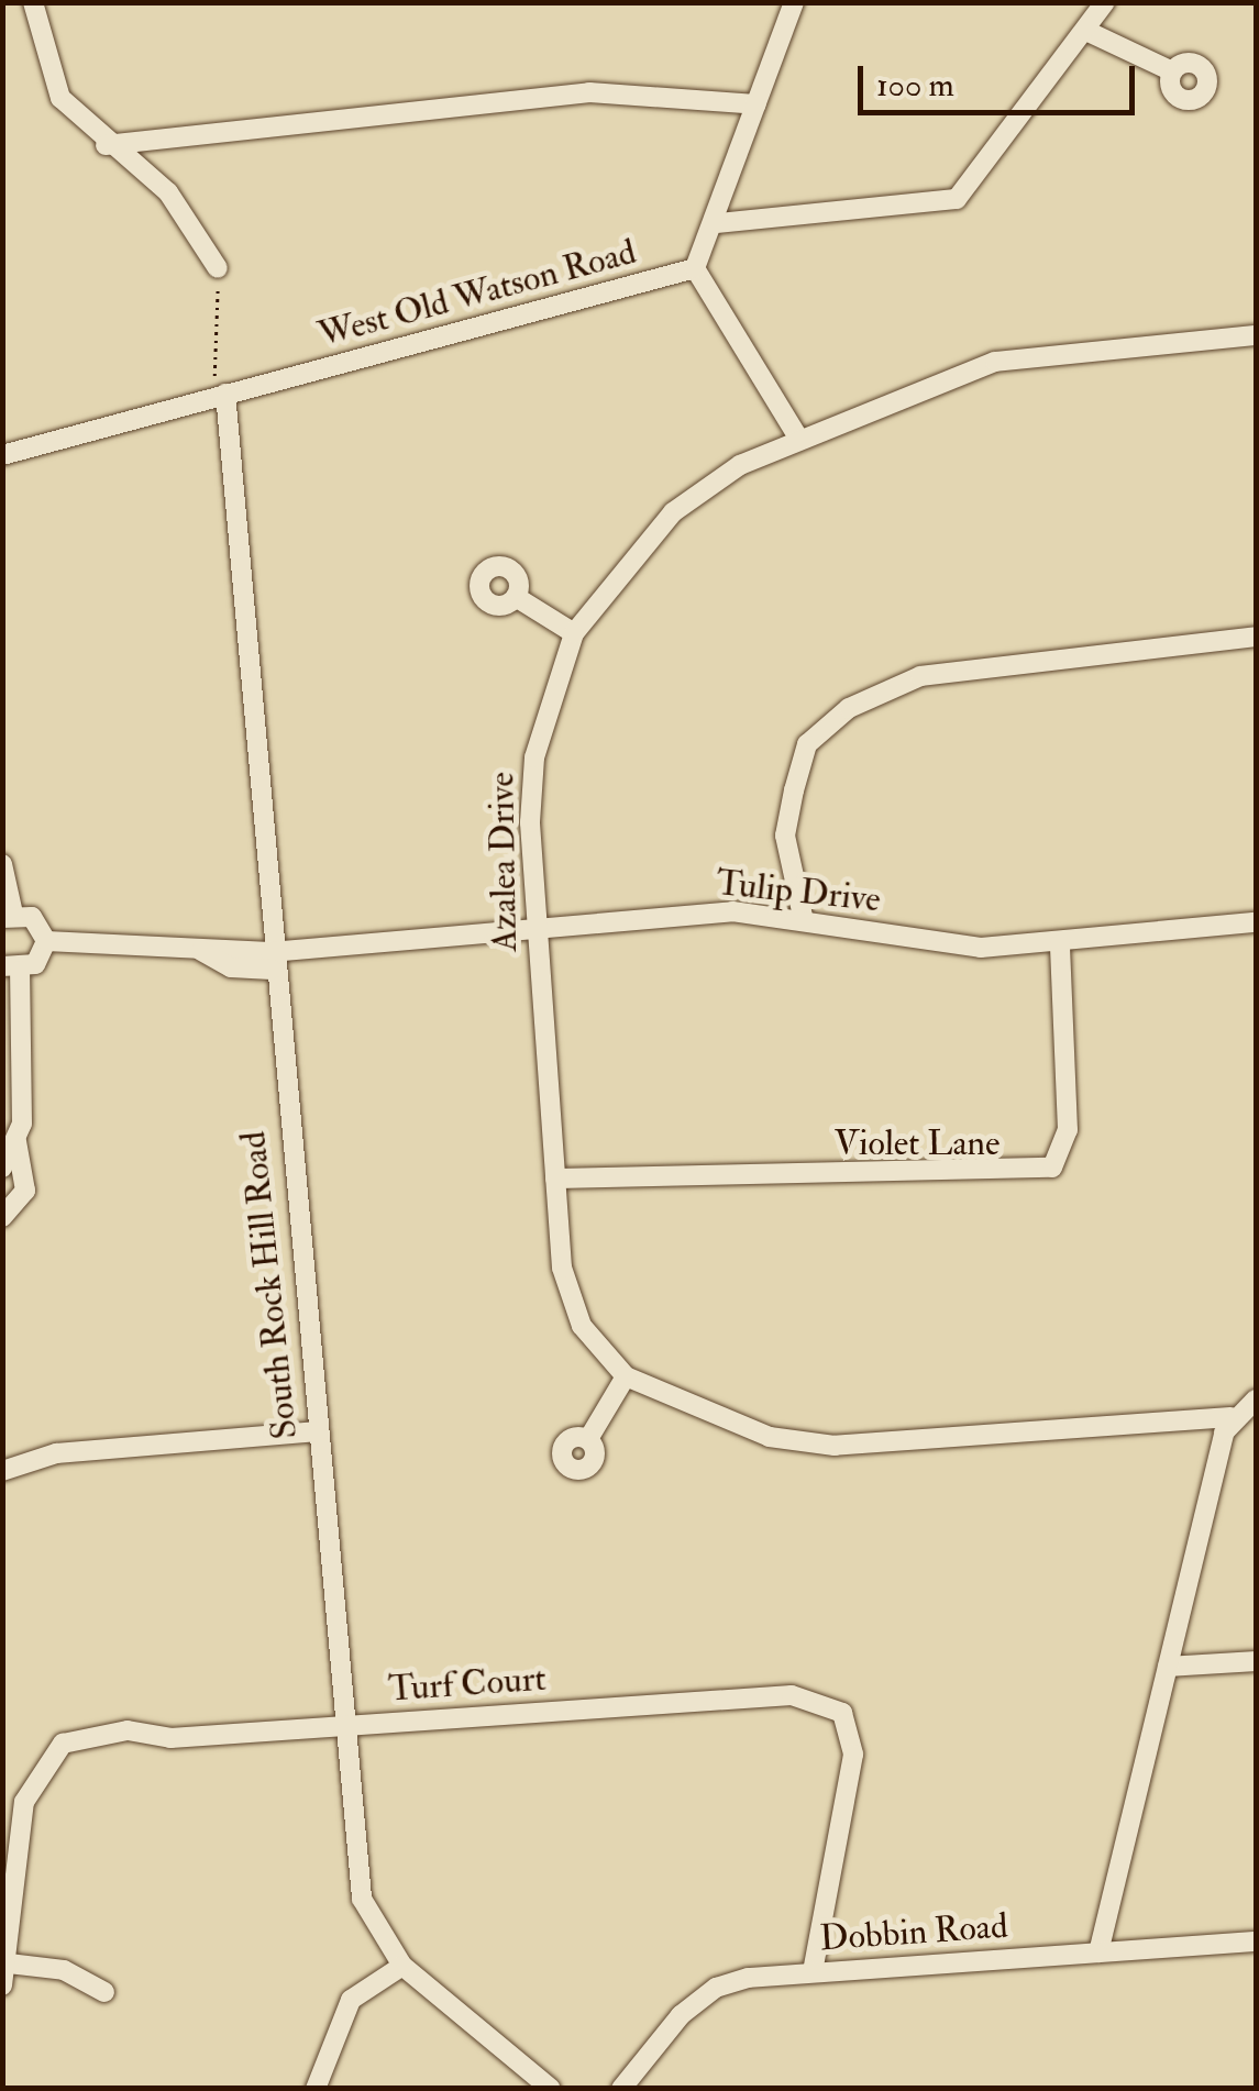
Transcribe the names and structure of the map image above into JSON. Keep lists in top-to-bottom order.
{
  "streets": {
    "street": [
      "West Old Watson Road",
      "Azalea Drive",
      "Tulip Drive",
      "Violet Lane",
      "South Rock Hill Road",
      "Turf Court",
      "Dobbin Road"
    ]
  },
  "crossings": [
    ["West Old Watson Road", "South Rock Hill Road"],
    ["Azalea Drive", "Tulip Drive"],
    ["Azalea Drive", "Violet Lane"],
    ["Tulip Drive", "Violet Lane"],
    ["Tulip Drive", "South Rock Hill Road"],
    ["South Rock Hill Road", "Turf Court"],
    ["Turf Court", "Dobbin Road"]
  ],
  "scale_bar": "100 m"
}
